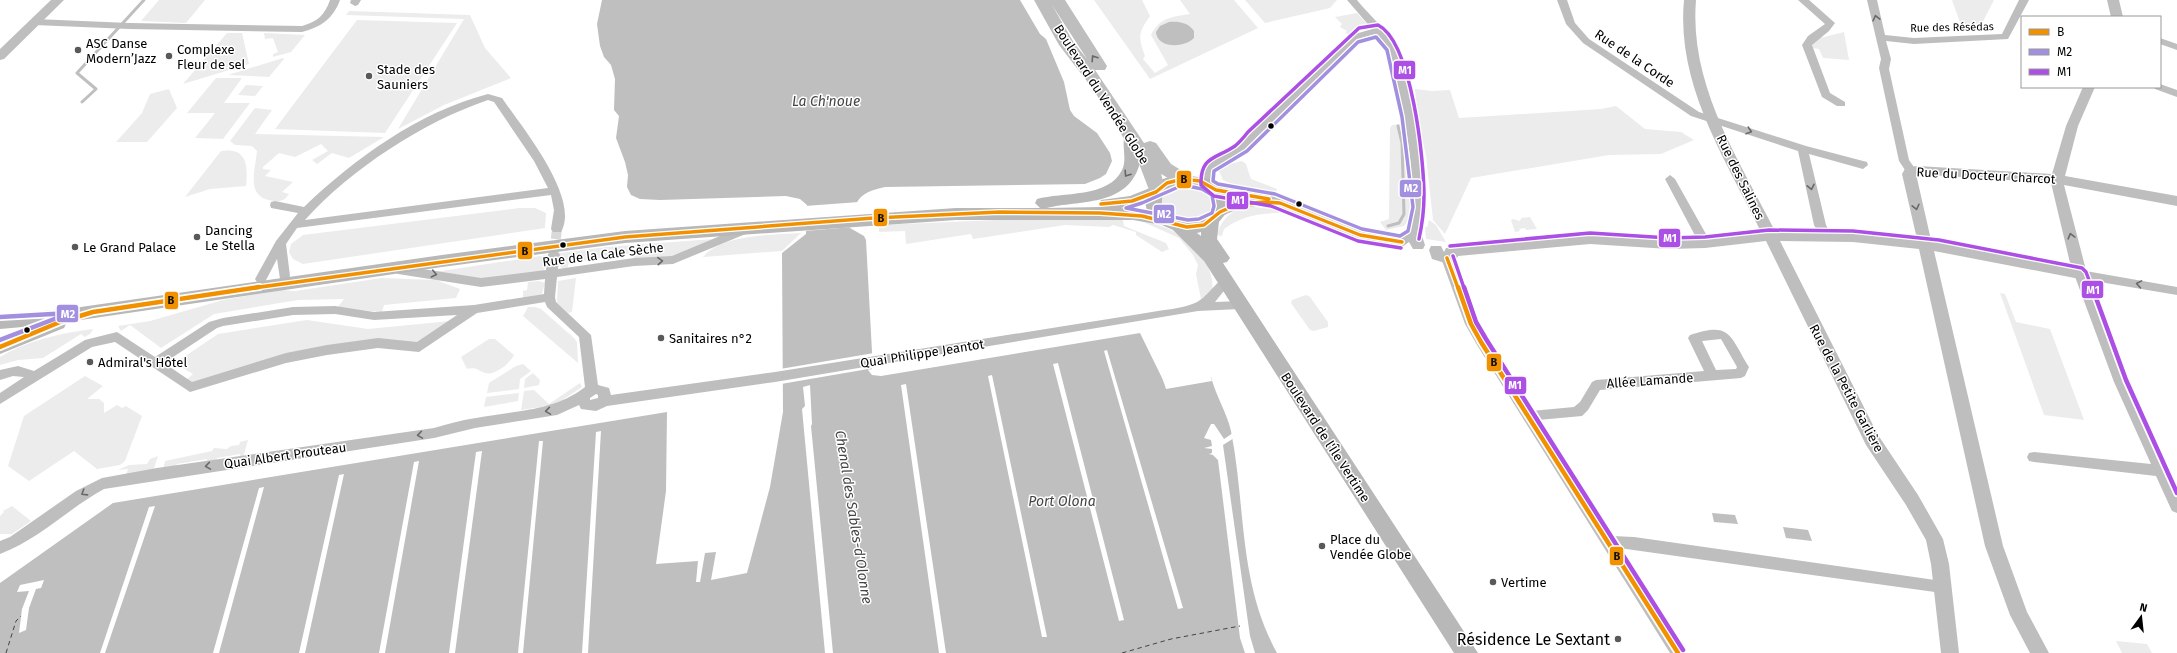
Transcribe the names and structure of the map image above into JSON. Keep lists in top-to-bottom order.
{
  "streets": {
    "main road": ["Boulevard du Vendée Globe", "Boulevard de l'Île Vertime"],
    "street": [
      "Rue des Résédas",
      "Rue de la Corde",
      "Rue du Docteur Charcot",
      "Rue des Salines",
      "Rue de la Cale Sèche",
      "Quai Philippe Jeantot",
      "Allée Lamande",
      "Rue de la Petite Garlière",
      "Quai Albert Prouteau"
    ]
  },
  "crossings": [
    ["Rue de la Corde", "Rue des Salines"],
    ["Boulevard du Vendée Globe", "Boulevard de l'Île Vertime"],
    ["Rue des Salines", "Rue de la Petite Garlière"],
    ["Quai Philippe Jeantot", "Boulevard de l'Île Vertime"],
    ["Quai Philippe Jeantot", "Quai Albert Prouteau"]
  ],
  "water": ["La Ch'noue", "Port Olona", "Chenal des Sables-d'Olonne"],
  "places": [
    "ASC Danse Modern’Jazz",
    "Complexe Fleur de sel",
    "Stade des Sauniers",
    "Dancing Le Stella",
    "Le Grand Palace",
    "Sanitaires n°2",
    "Admiral's Hôtel",
    "Place du Vendée Globe",
    "Vertime",
    "Résidence Le Sextant"
  ],
  "lines": ["transit line M1", "transit line M2", "transit line B"],
  "legend": ["B", "M2", "M1"],
  "north": "top"
}
